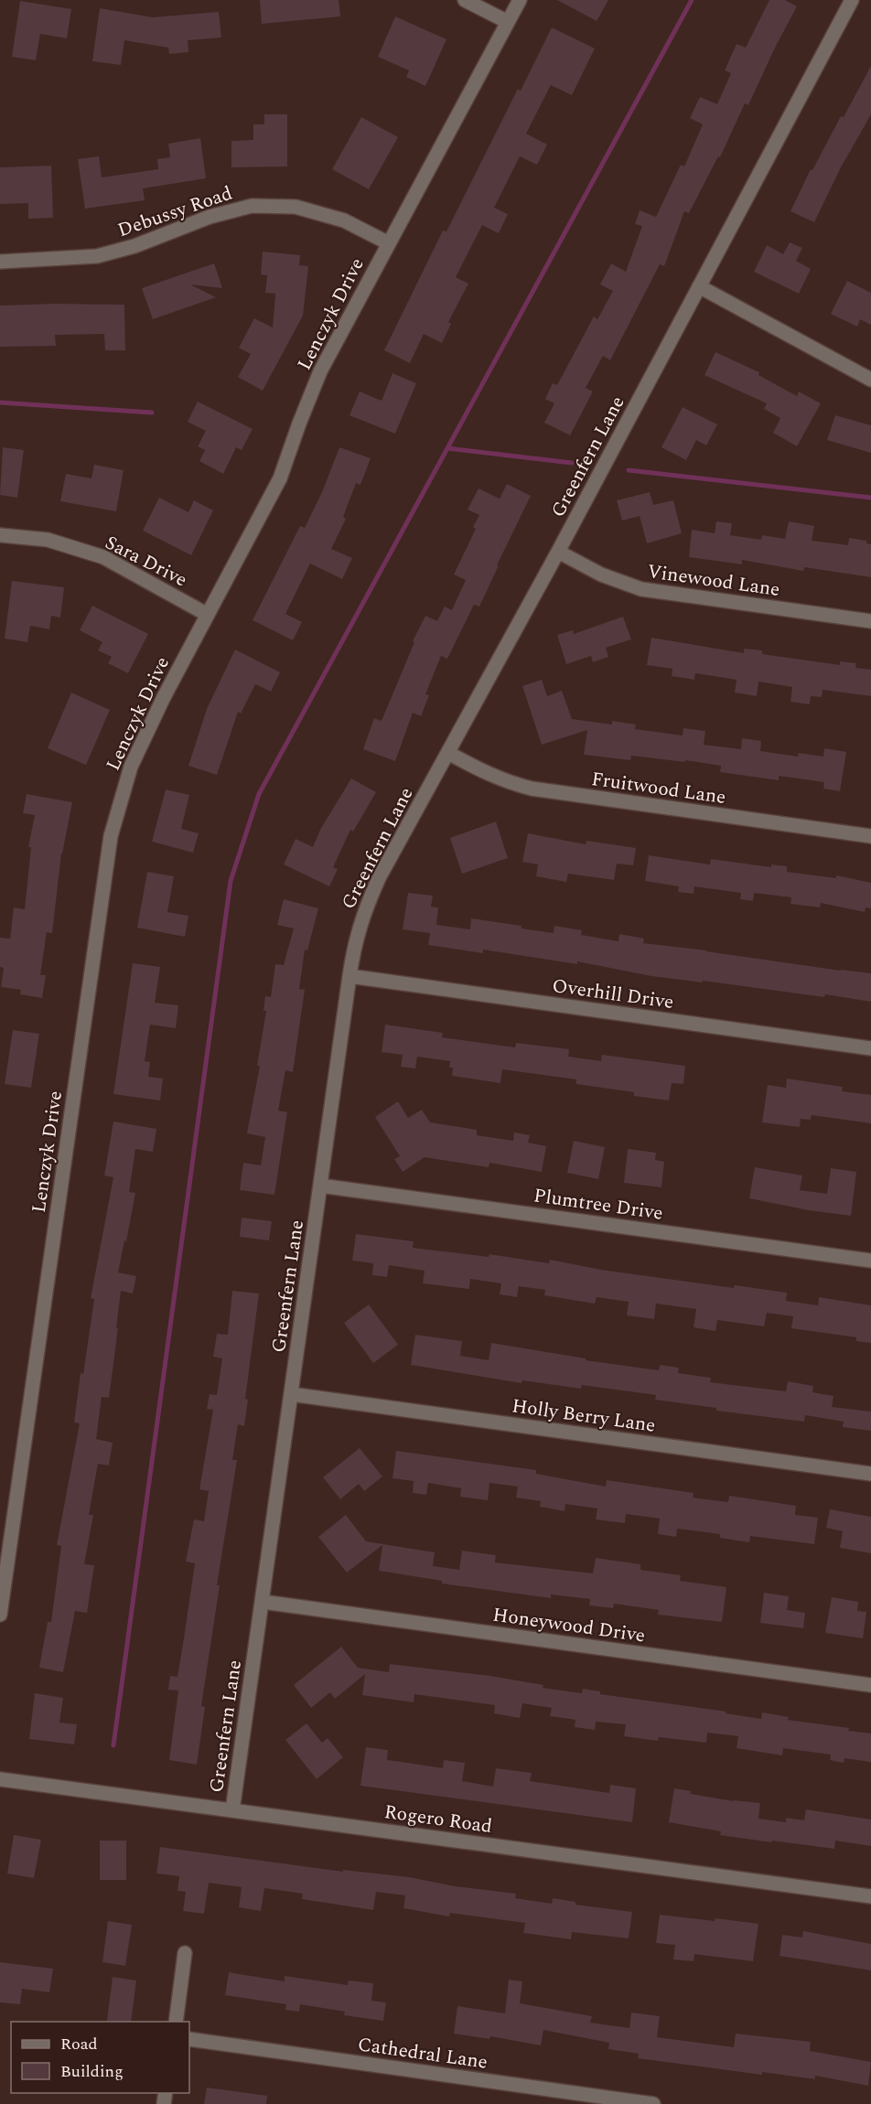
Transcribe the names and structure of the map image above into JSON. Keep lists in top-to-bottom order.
{
  "streets": {
    "street": [
      "Debussy Road",
      "Lenczyk Drive",
      "Greenfern Lane",
      "Sara Drive",
      "Vinewood Lane",
      "Fruitwood Lane",
      "Overhill Drive",
      "Plumtree Drive",
      "Holly Berry Lane",
      "Honeywood Drive",
      "Rogero Road",
      "Cathedral Lane"
    ]
  },
  "crossings": [
    ["Debussy Road", "Lenczyk Drive"],
    ["Lenczyk Drive", "Sara Drive"],
    ["Greenfern Lane", "Vinewood Lane"],
    ["Greenfern Lane", "Fruitwood Lane"],
    ["Greenfern Lane", "Overhill Drive"],
    ["Greenfern Lane", "Plumtree Drive"],
    ["Greenfern Lane", "Holly Berry Lane"],
    ["Greenfern Lane", "Honeywood Drive"],
    ["Greenfern Lane", "Rogero Road"]
  ],
  "legend": ["Road", "Building"]
}
